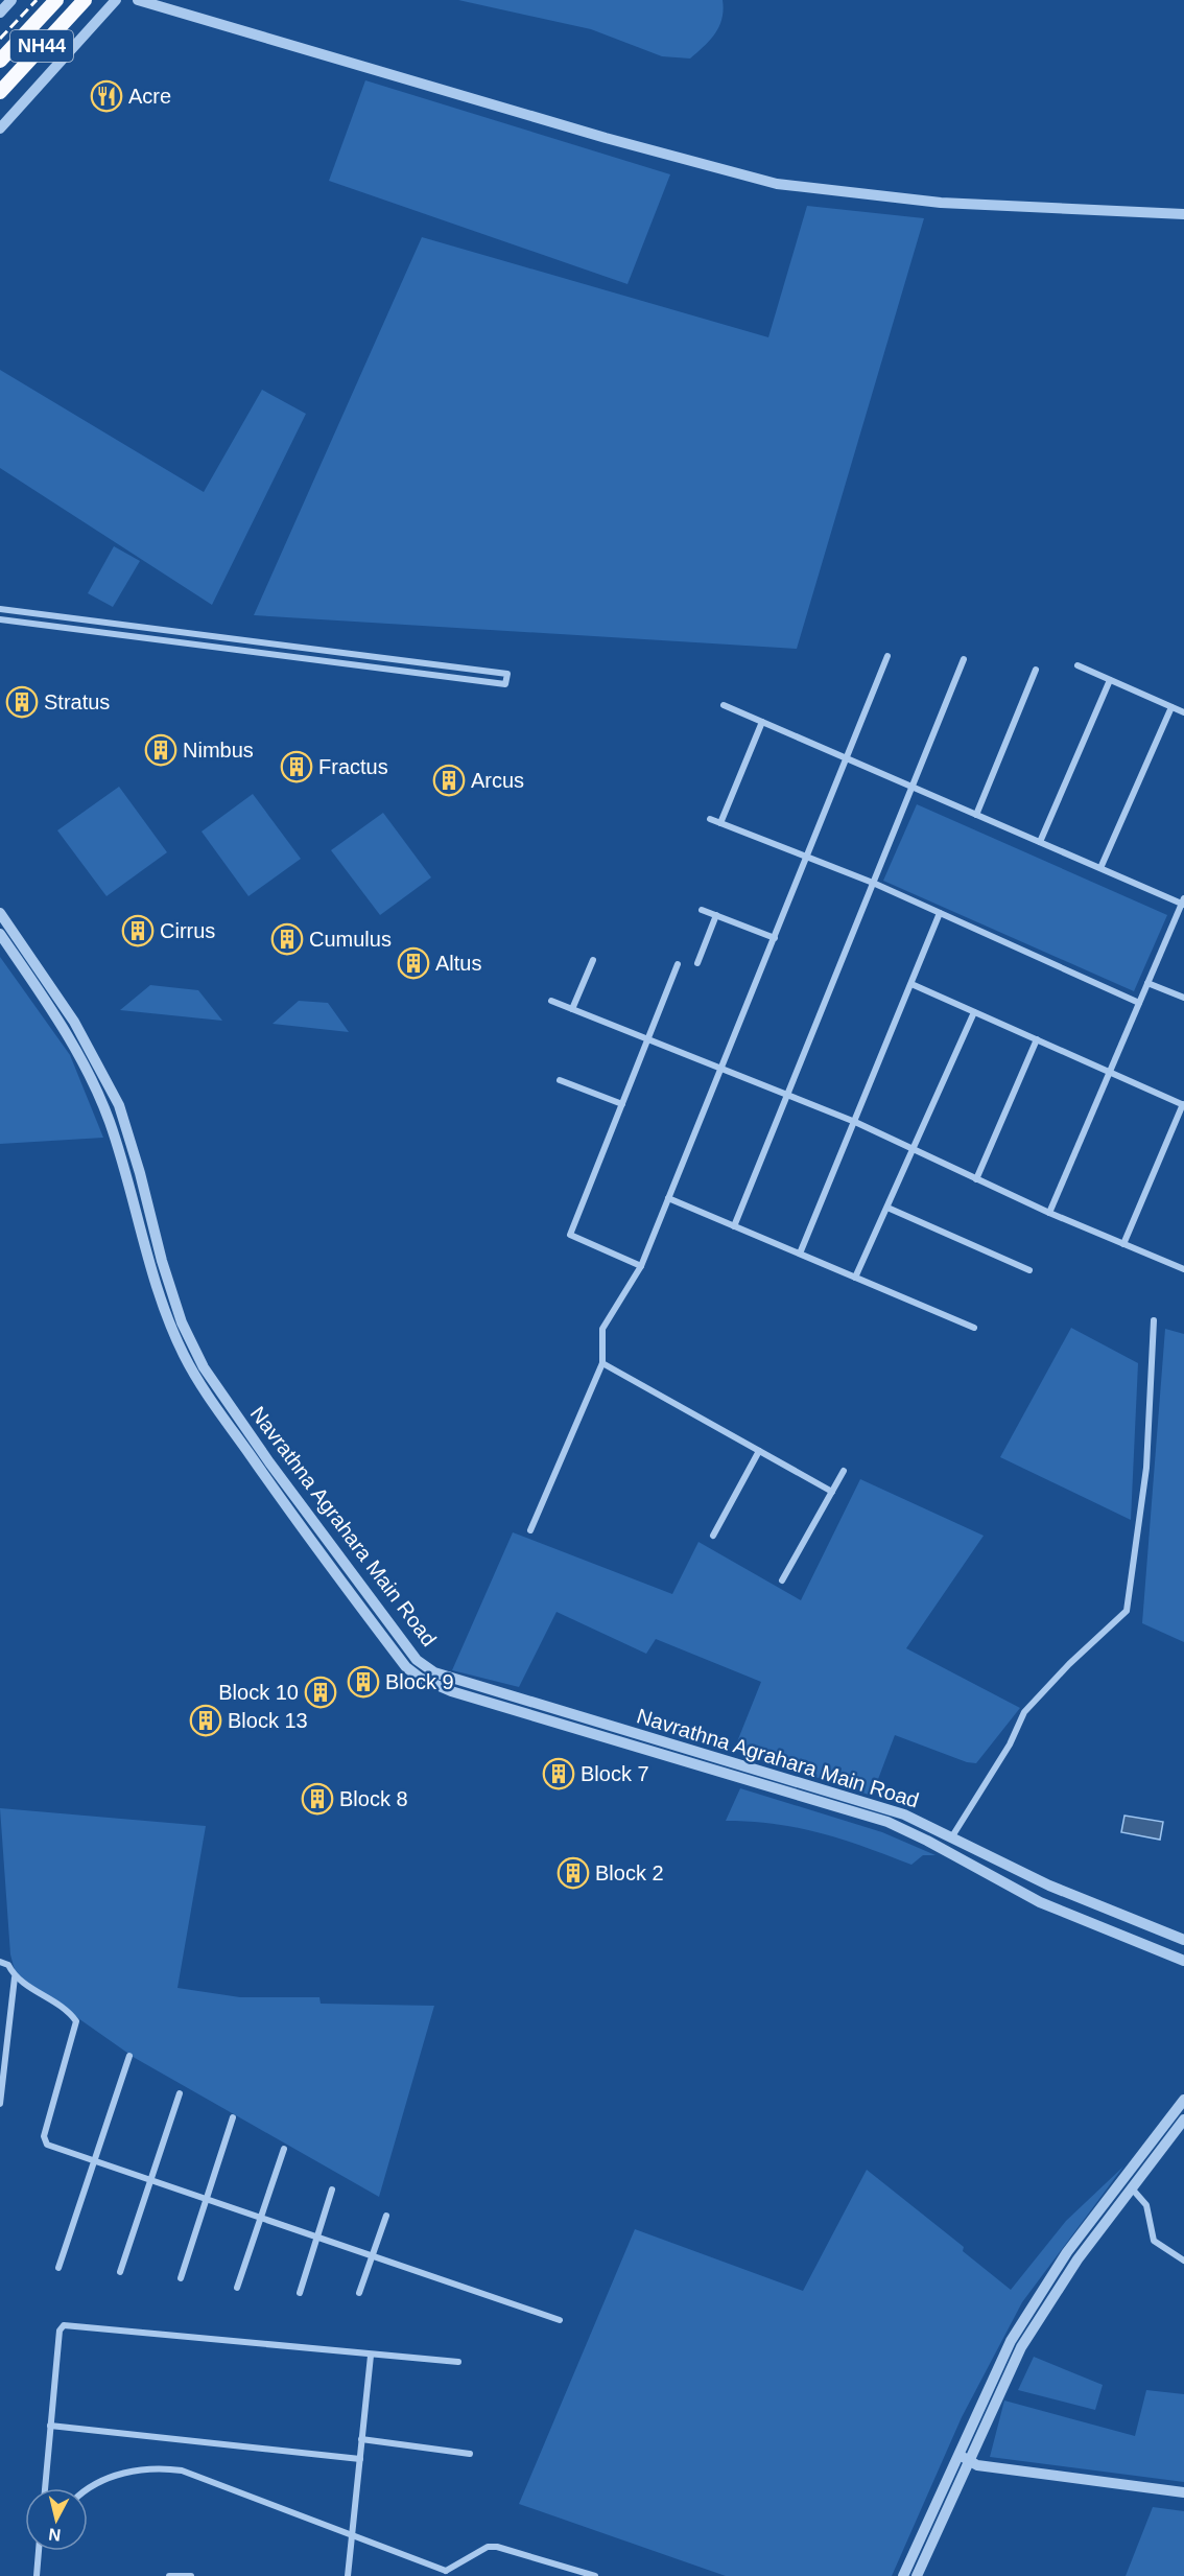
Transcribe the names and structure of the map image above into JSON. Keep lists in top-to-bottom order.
{
  "streets": {
    "highway": ["NH44"],
    "street": ["Navrathna Agrahara Main Road"]
  },
  "places": {
    "restaurant": ["Acre"],
    "building": [
      "Stratus",
      "Nimbus",
      "Fractus",
      "Arcus",
      "Cirrus",
      "Cumulus",
      "Altus",
      "Block 9",
      "Block 10",
      "Block 13",
      "Block 7",
      "Block 8",
      "Block 2"
    ]
  },
  "north": "bottom"
}
